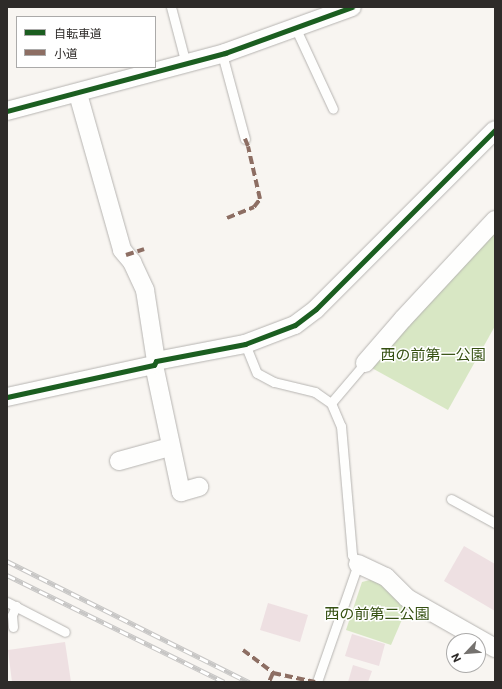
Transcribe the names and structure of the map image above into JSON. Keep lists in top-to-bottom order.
{
  "parks": ["西の前第一公園", "西の前第二公園"],
  "legend": ["自転車道", "小道"],
  "north": "bottom left"
}
